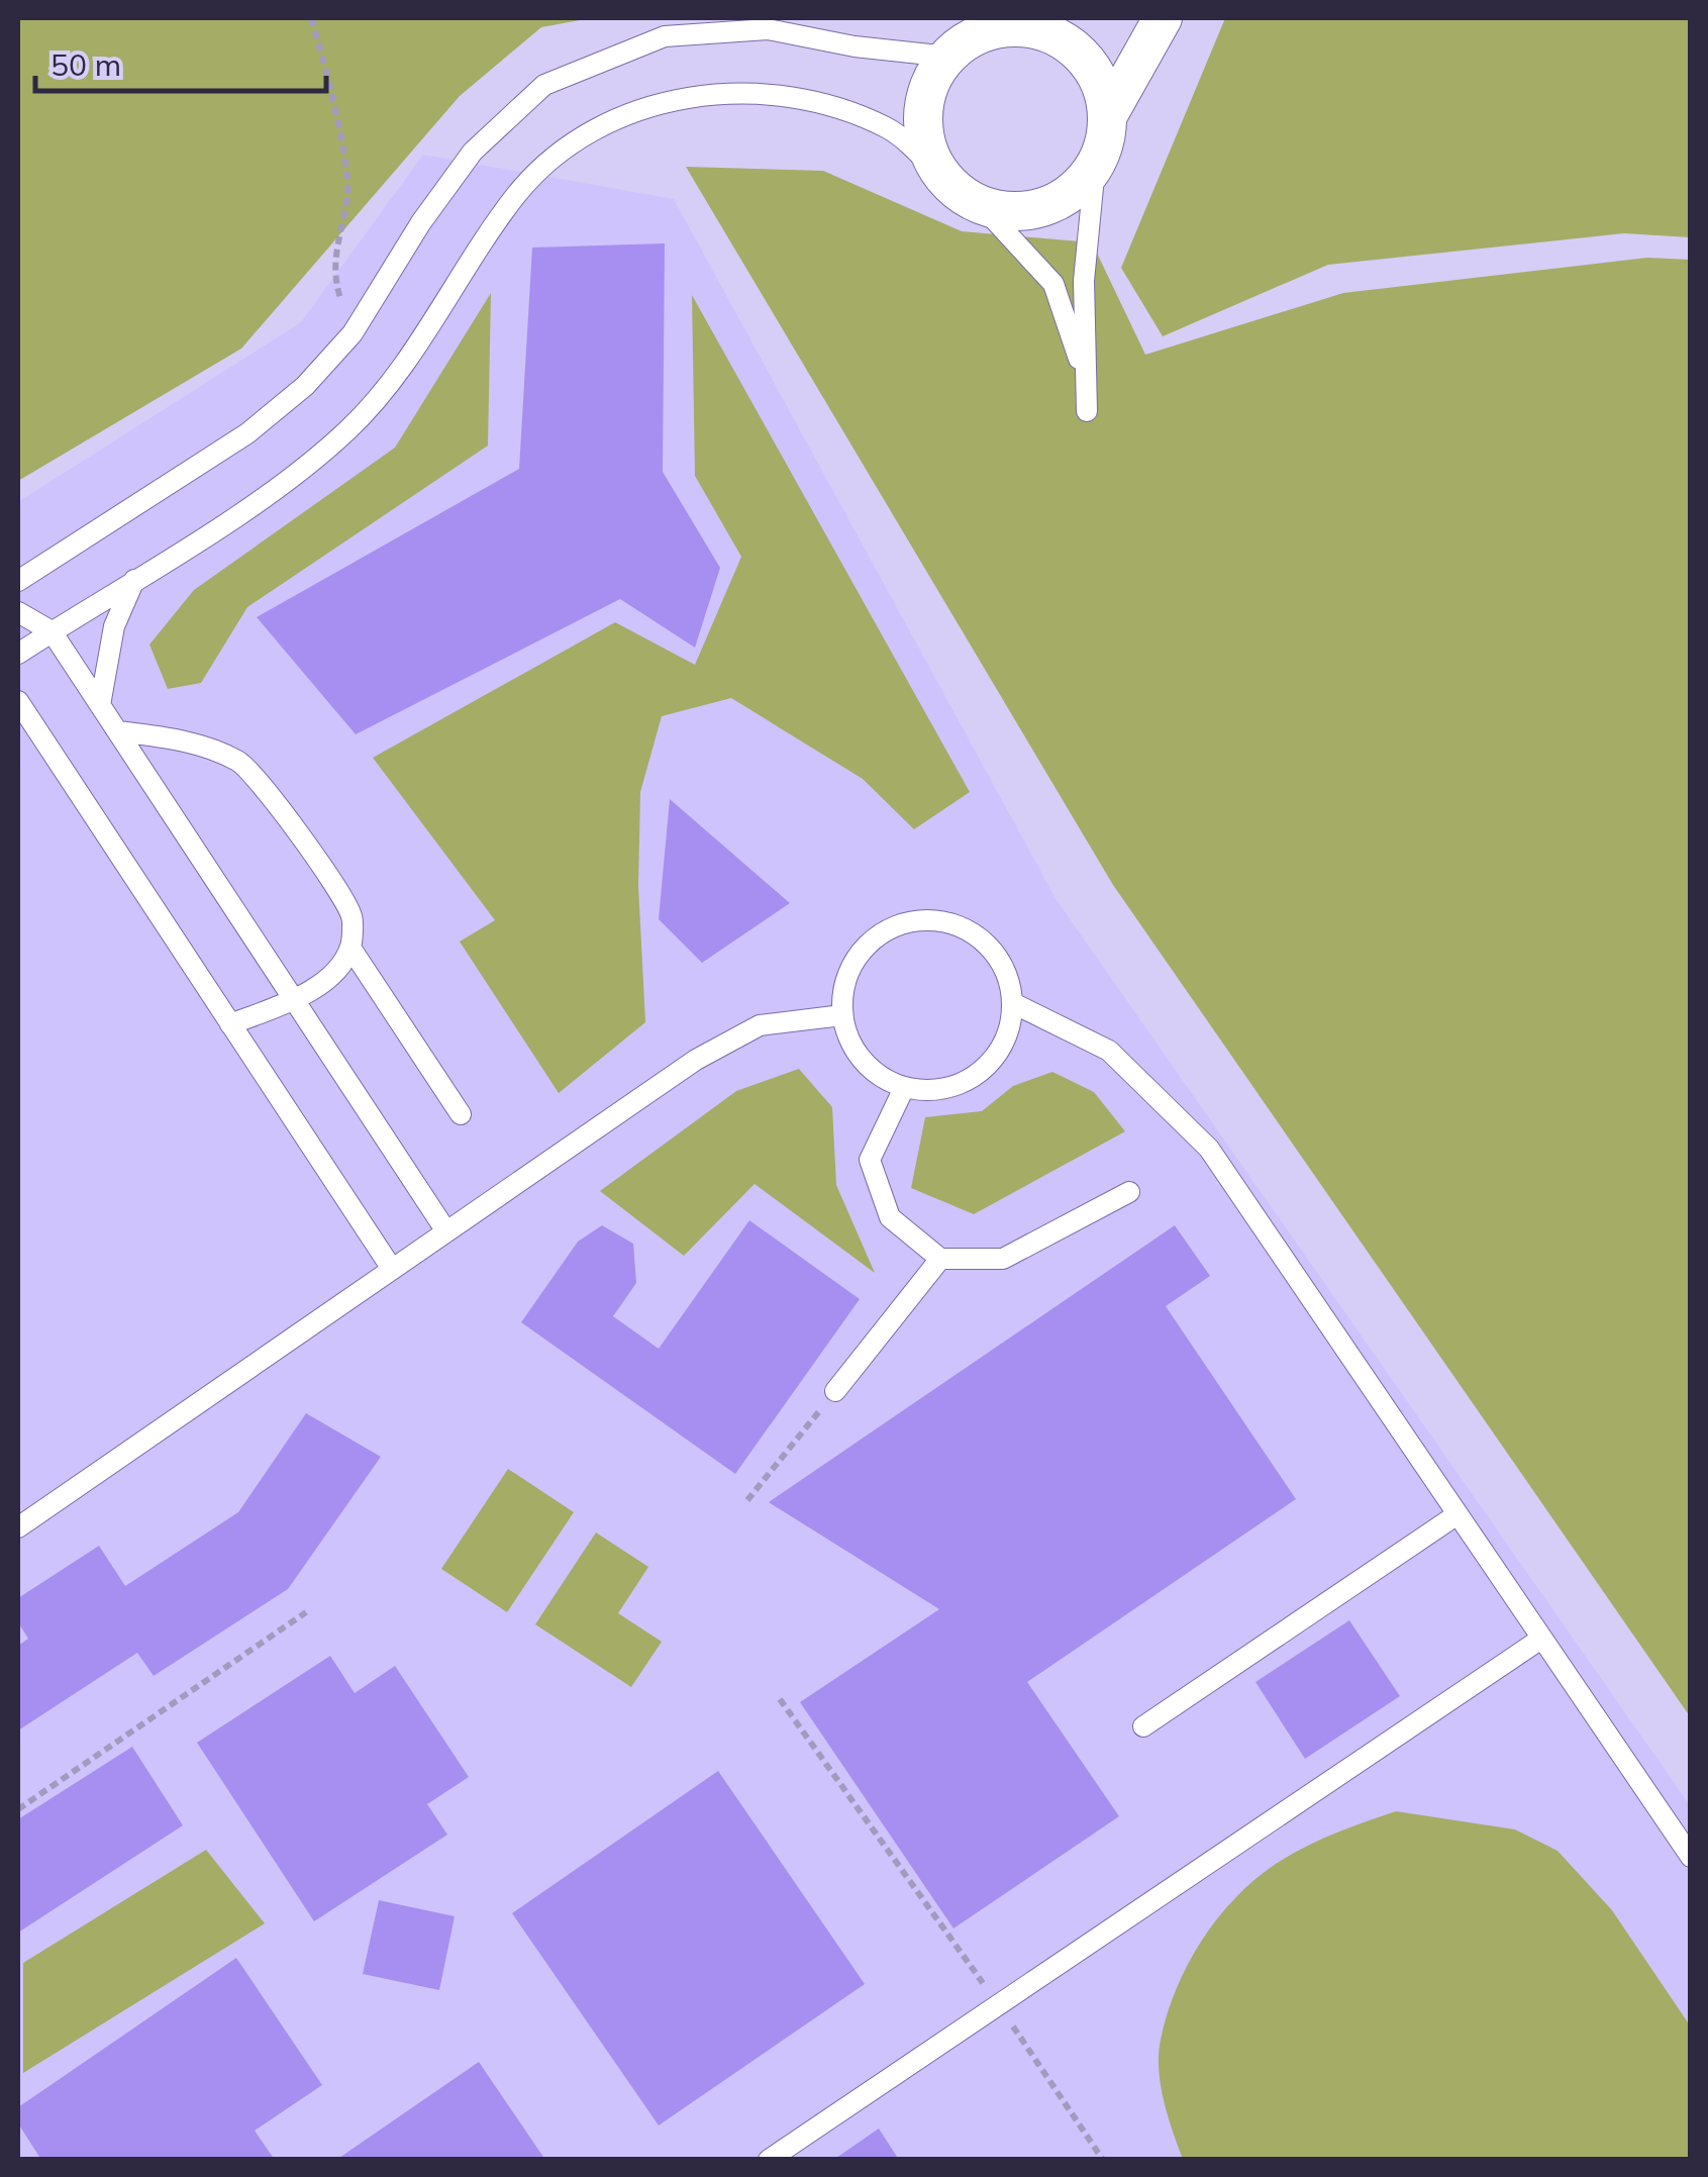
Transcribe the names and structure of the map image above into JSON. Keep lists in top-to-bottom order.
{
  "scale_bar": "50 m"
}
